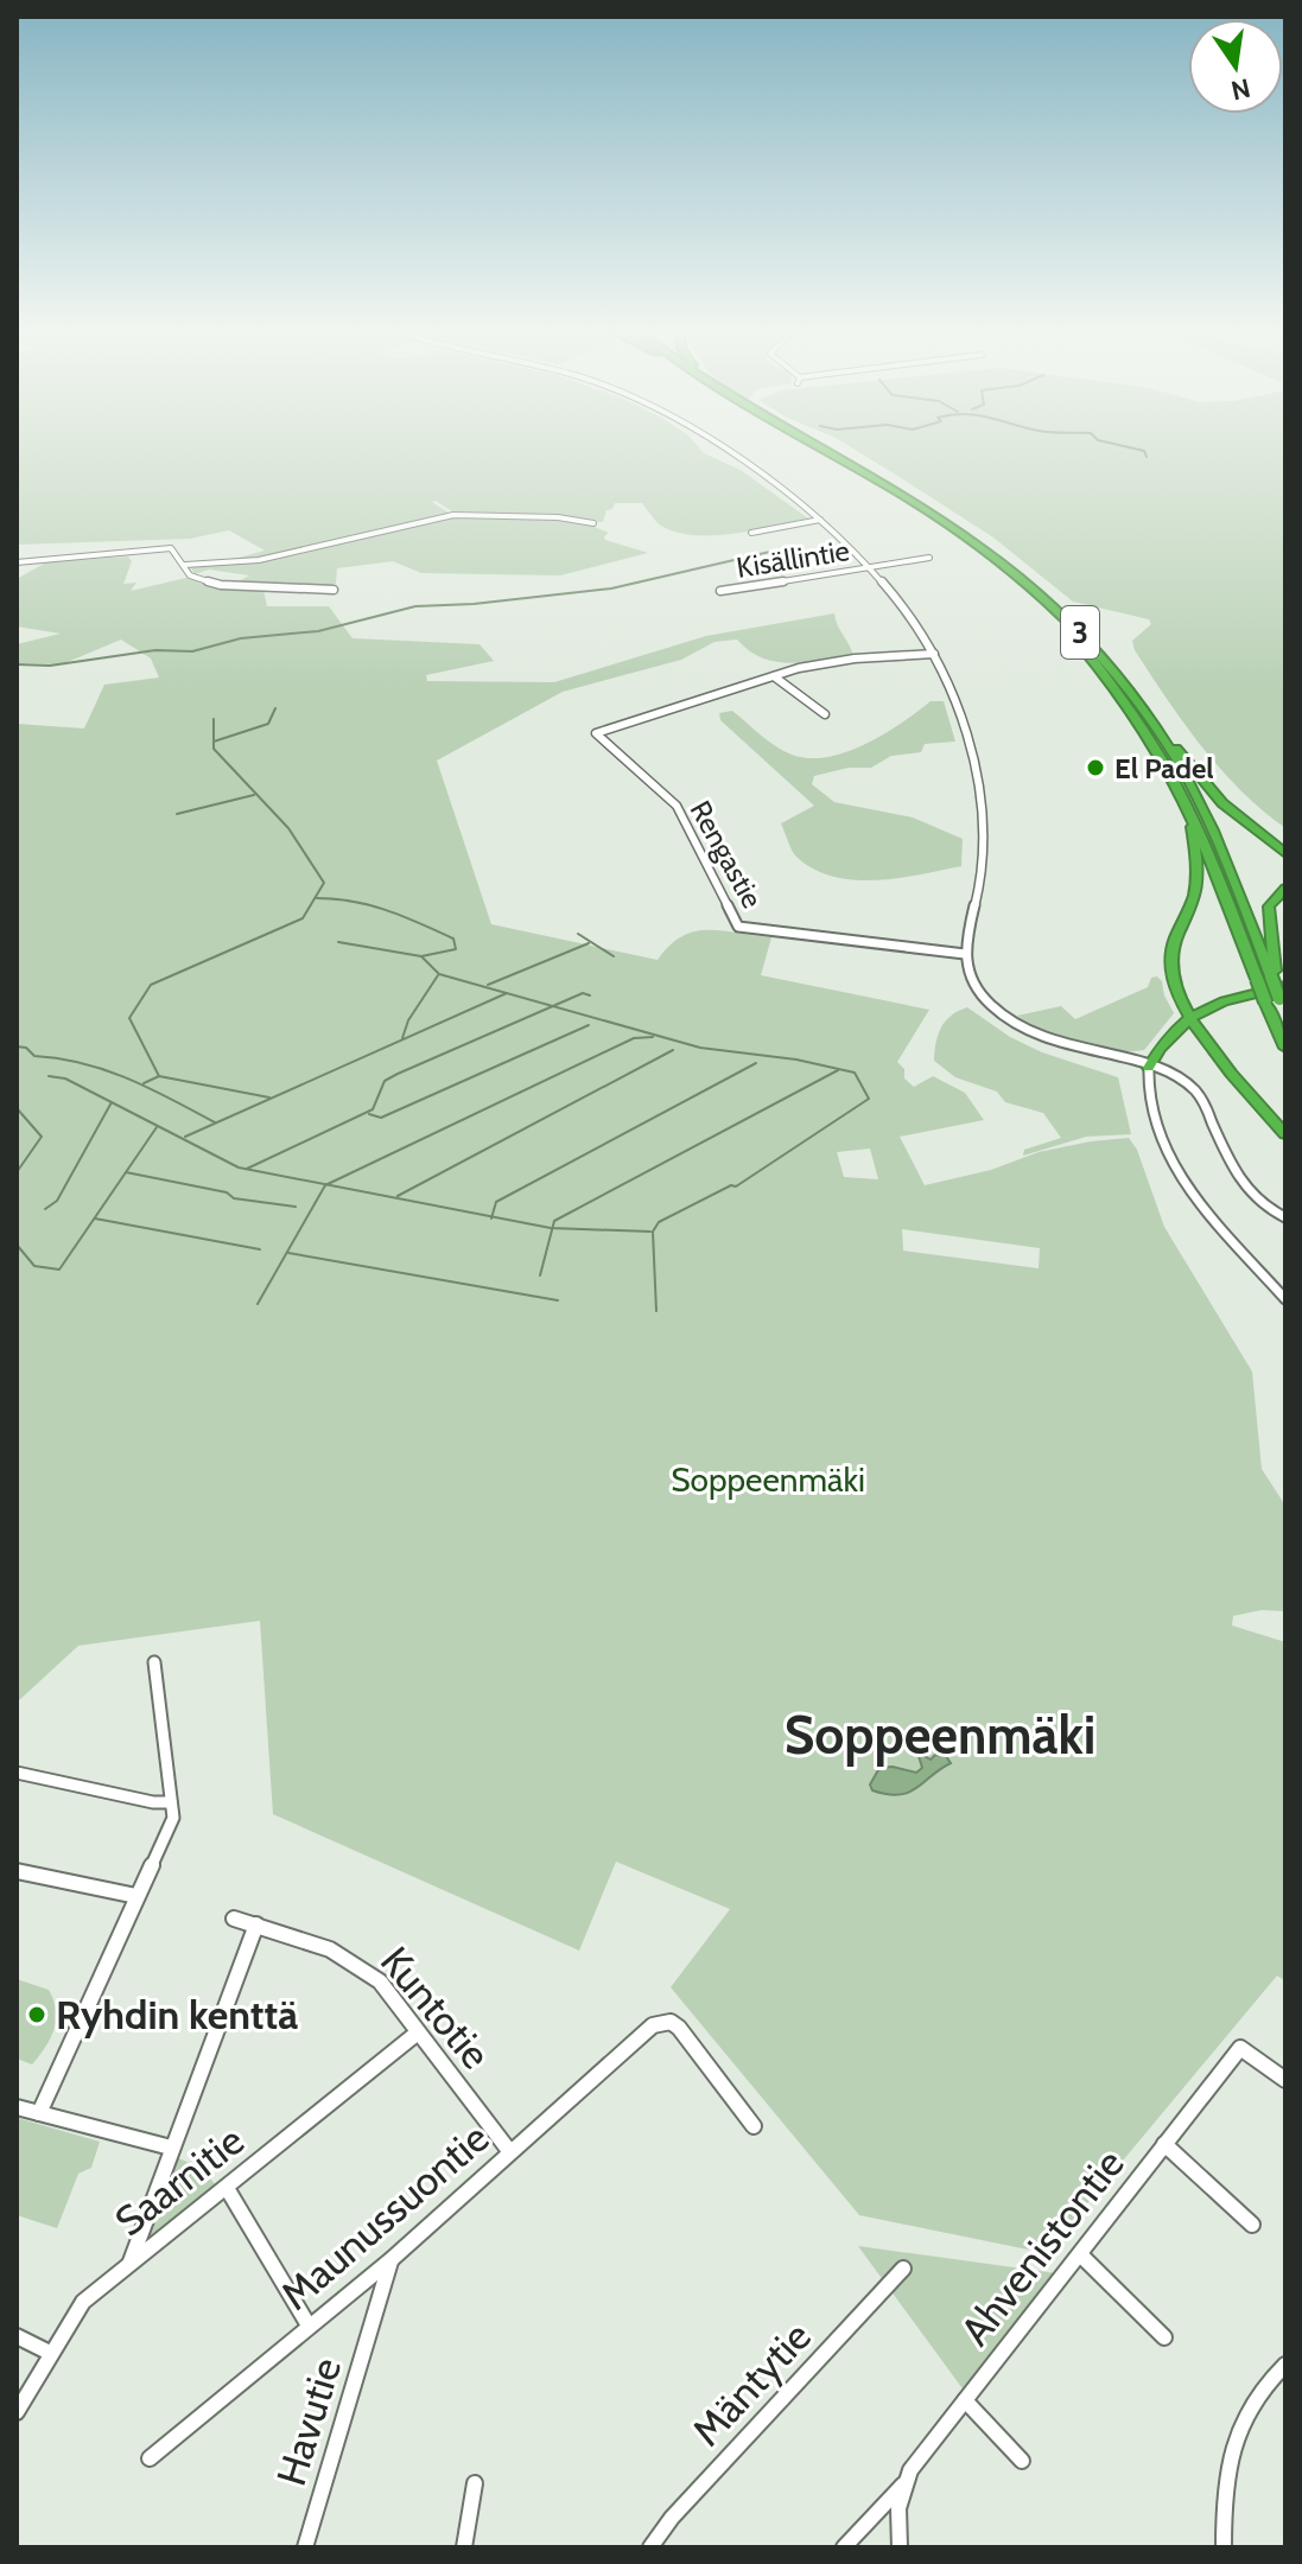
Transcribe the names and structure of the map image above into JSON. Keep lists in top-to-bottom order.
{
  "streets": {
    "highway": ["3"],
    "street": [
      "Kisällintie",
      "Rengastie",
      "Kuntotie",
      "Saarnitie",
      "Maunussuontie",
      "Ahvenistontie",
      "Mäntytie",
      "Havutie"
    ]
  },
  "crossings": [
    ["Kuntotie", "Saarnitie"],
    ["Kuntotie", "Maunussuontie"],
    ["Maunussuontie", "Havutie"]
  ],
  "districts": ["Soppeenmäki"],
  "parks": ["Soppeenmäki"],
  "places": ["El Padel", "Ryhdin kenttä"],
  "north": "bottom"
}
